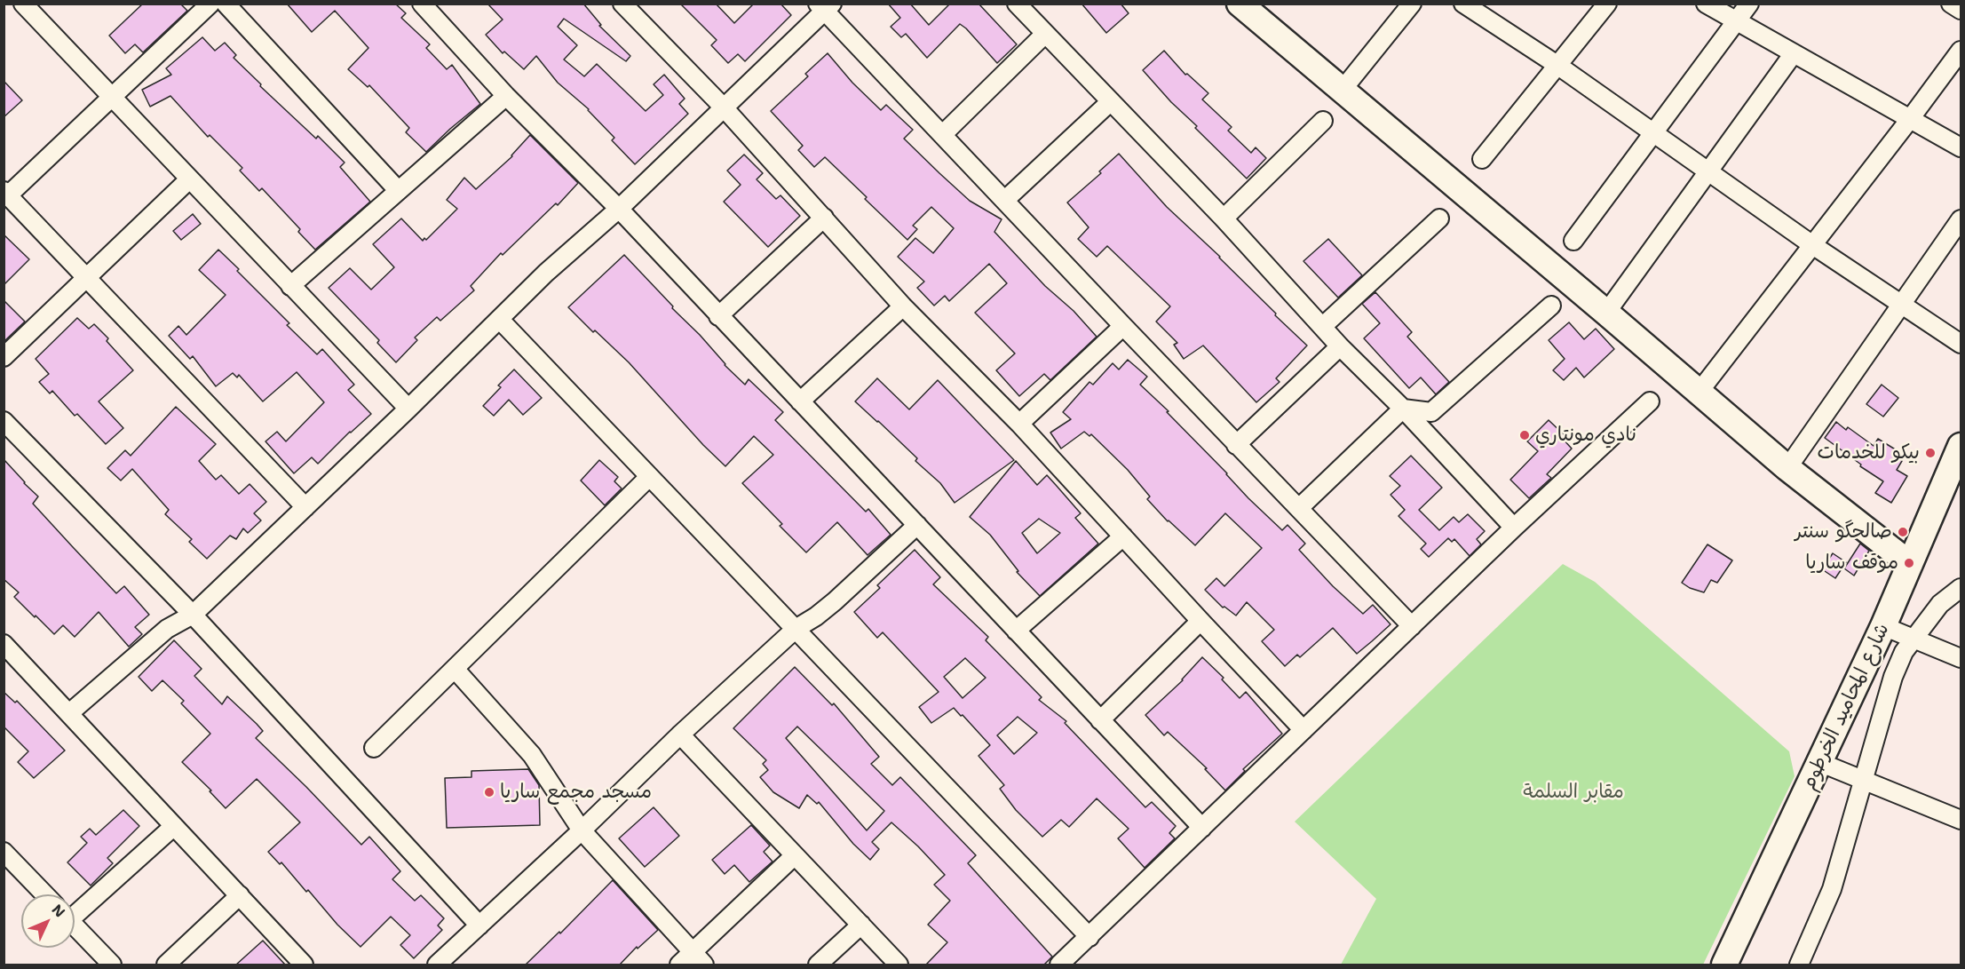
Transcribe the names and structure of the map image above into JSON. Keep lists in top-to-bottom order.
{
  "streets": {
    "street": ["شارع المحاميد الخرطوم"]
  },
  "parks": ["مقابر السلمة"],
  "places": [
    "نادي مونتاري",
    "بيكو للخدمات",
    "صالحگو سنتر",
    "موقف ساريا",
    "مسجد مجمع ساريا"
  ],
  "north": "top right"
}
